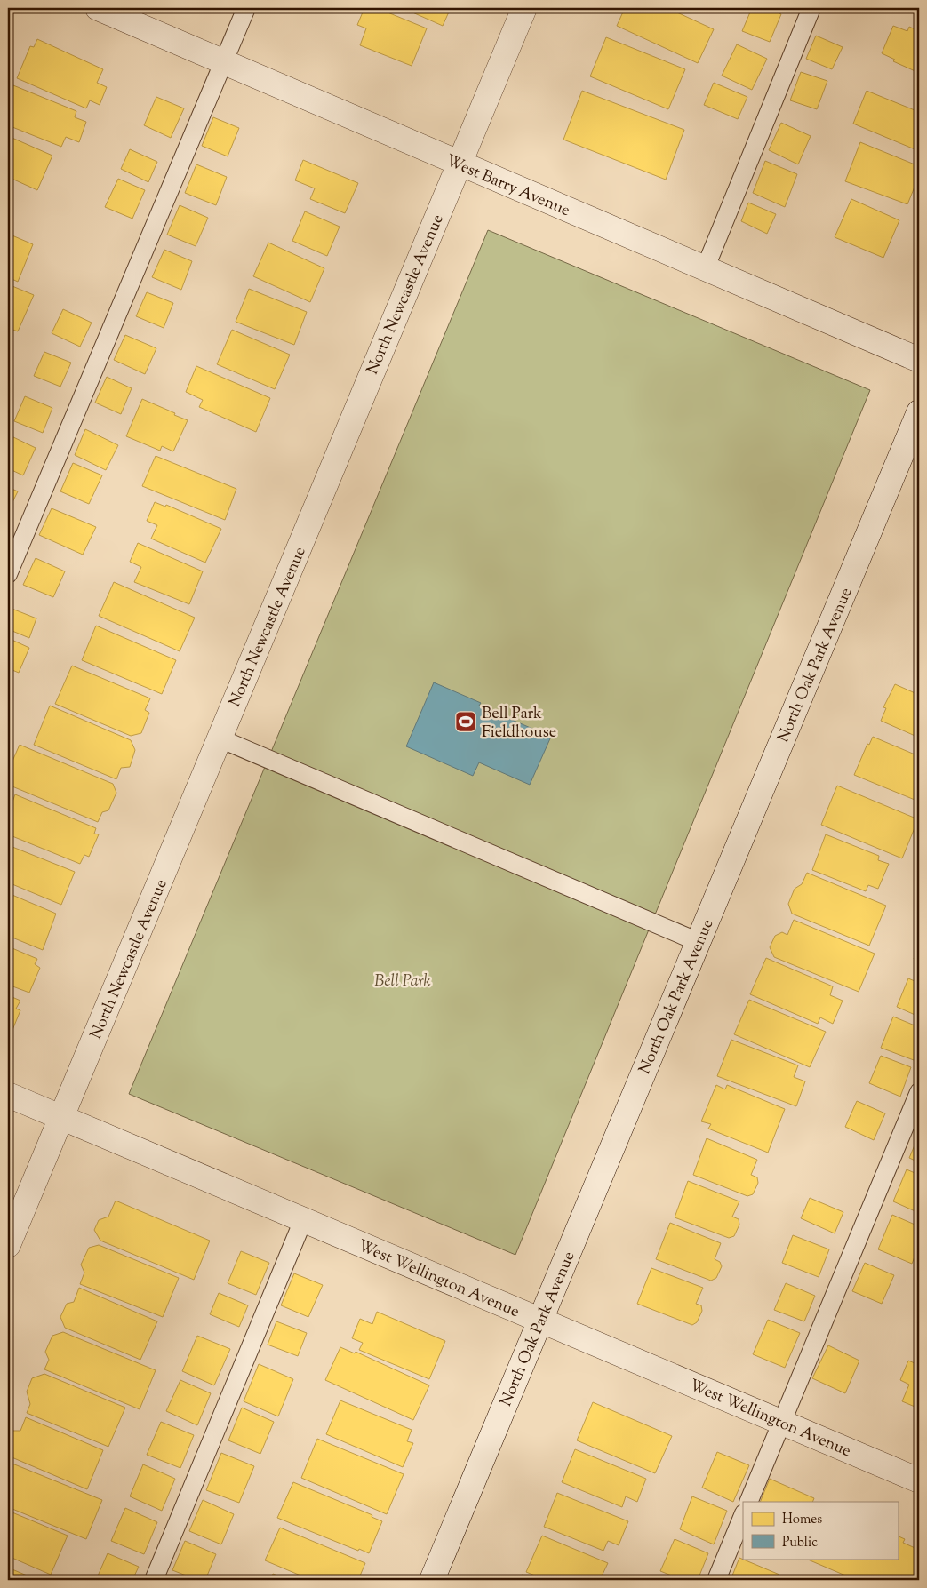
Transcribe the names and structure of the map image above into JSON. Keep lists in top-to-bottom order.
{
  "streets": {
    "street": [
      "West Barry Avenue",
      "North Newcastle Avenue",
      "North Oak Park Avenue",
      "West Wellington Avenue"
    ]
  },
  "crossings": [
    ["West Barry Avenue", "North Newcastle Avenue"],
    ["North Newcastle Avenue", "West Wellington Avenue"],
    ["North Oak Park Avenue", "West Wellington Avenue"]
  ],
  "parks": ["Bell Park"],
  "places": {
    "sports": ["Bell Park Fieldhouse"]
  },
  "legend": ["Homes", "Public"]
}
